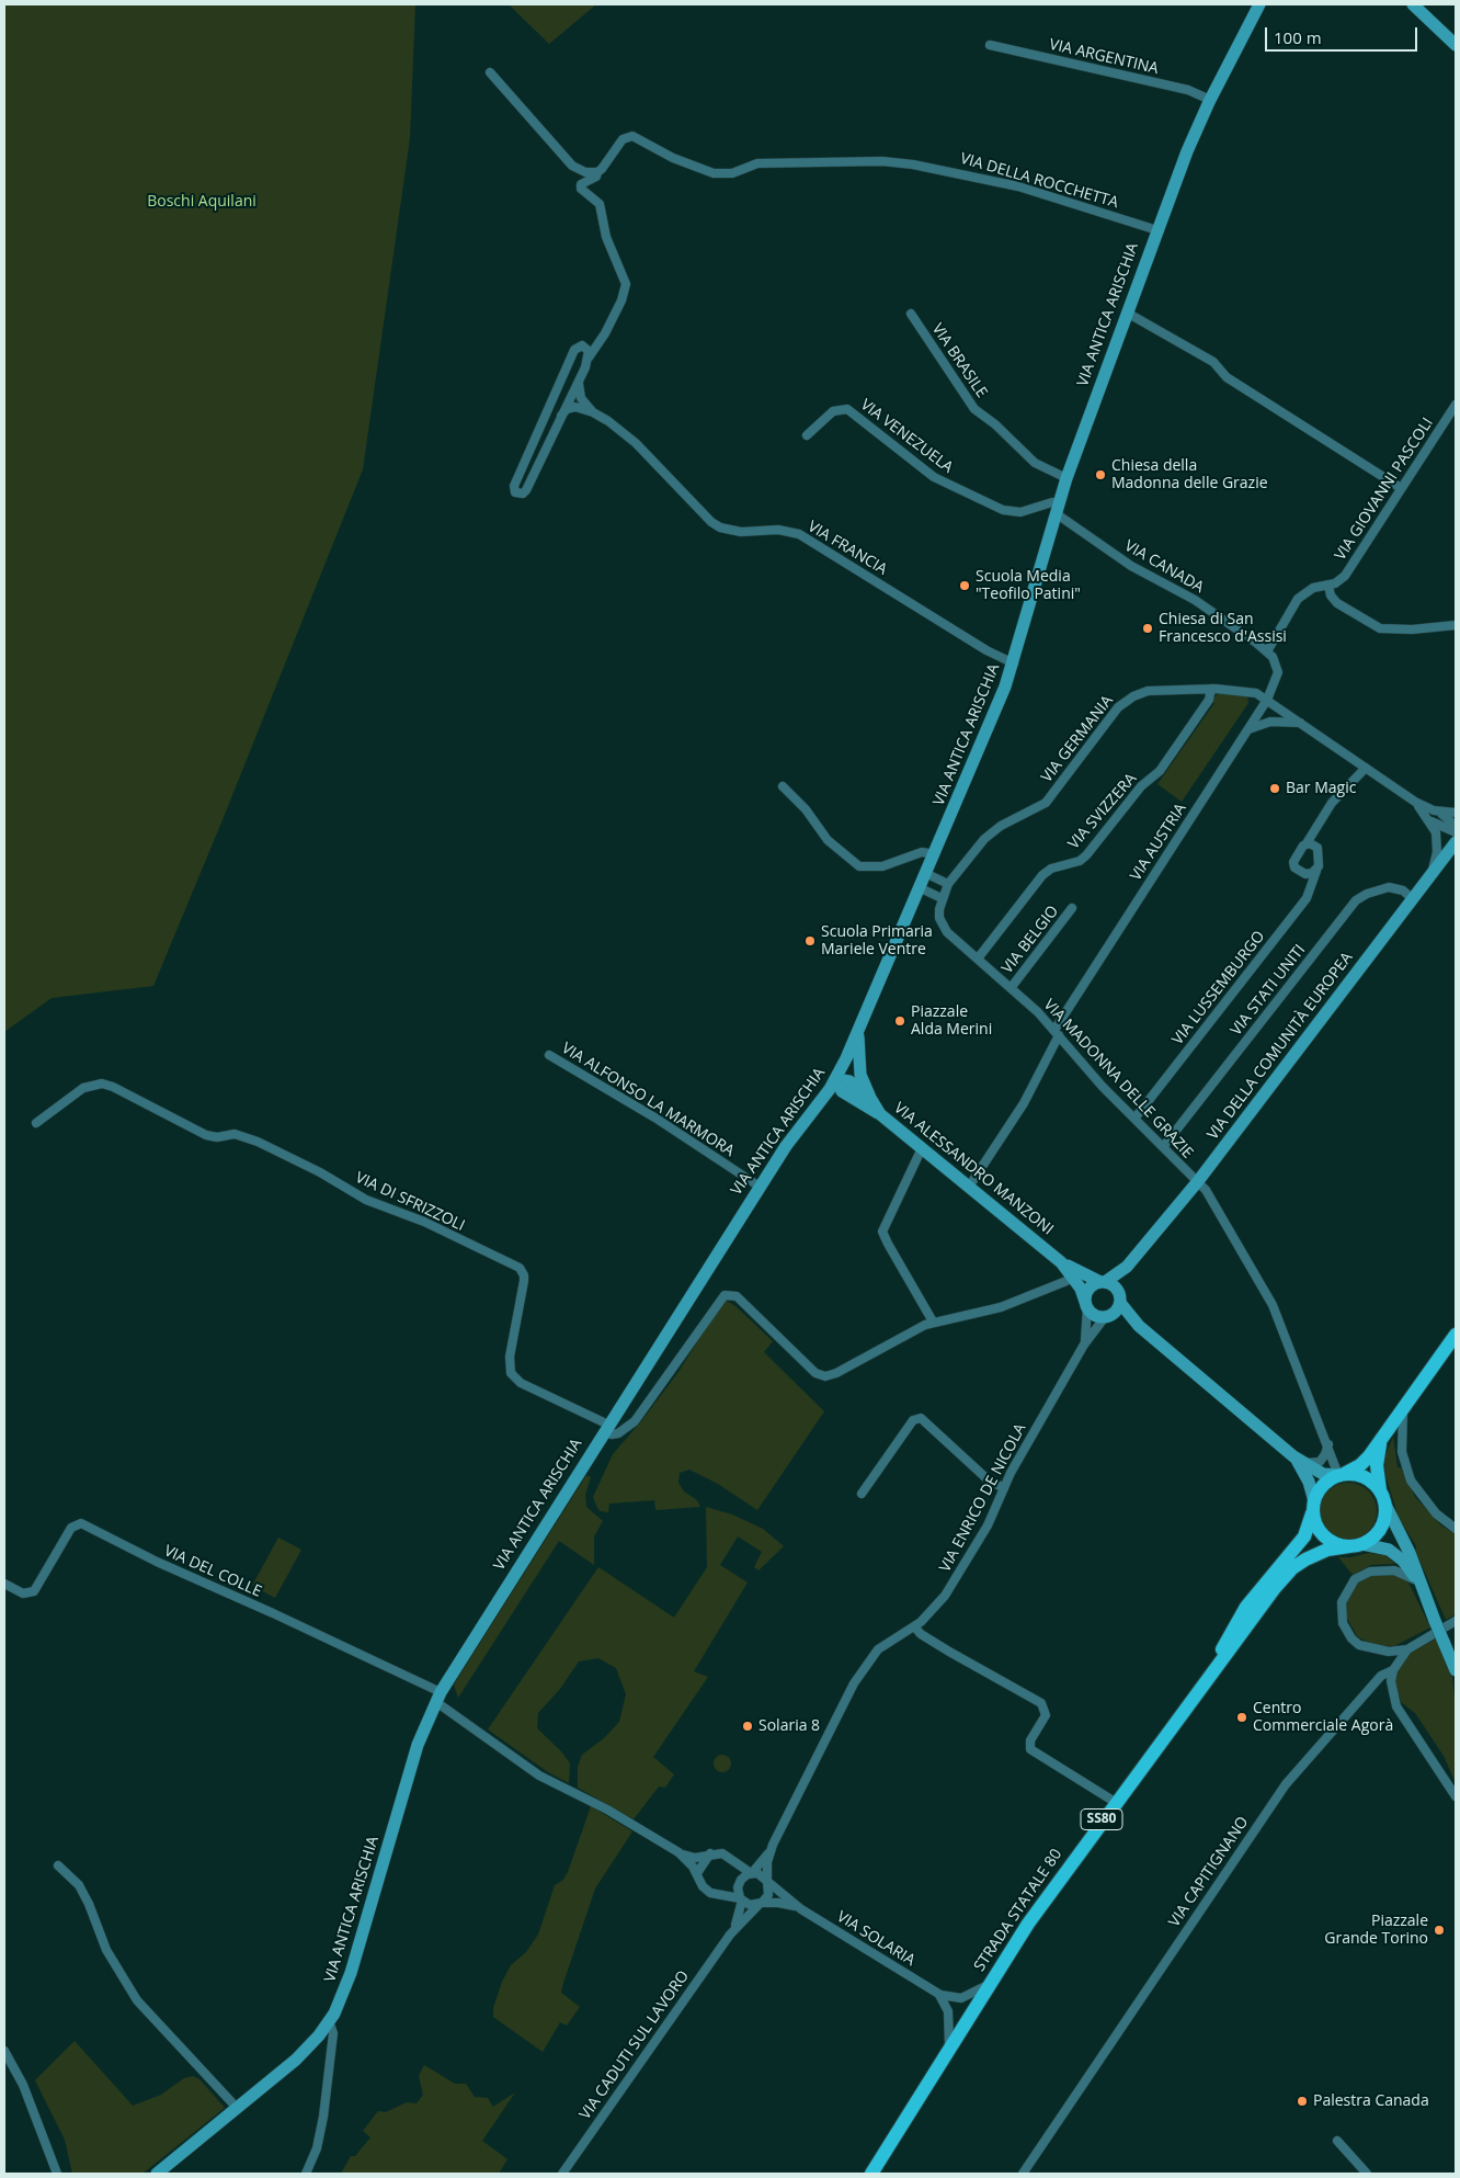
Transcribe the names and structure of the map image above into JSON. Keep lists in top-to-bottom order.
{
  "streets": {
    "main road": [
      "VIA ANTICA ARISCHIA",
      "VIA DELLA COMUNITÀ EUROPEA",
      "VIA ALESSANDRO MANZONI",
      "SS80",
      "STRADA STATALE 80"
    ],
    "street": [
      "VIA ARGENTINA",
      "VIA DELLA ROCCHETTA",
      "VIA BRASILE",
      "VIA VENEZUELA",
      "VIA GIOVANNI PASCOLI",
      "VIA FRANCIA",
      "VIA CANADA",
      "VIA GERMANIA",
      "VIA SVIZZERA",
      "VIA AUSTRIA",
      "VIA BELGIO",
      "VIA LUSSEMBURGO",
      "VIA STATI UNITI",
      "VIA MADONNA DELLE GRAZIE",
      "VIA ALFONSO LA MARMORA",
      "VIA DI SFRIZZOLI",
      "VIA ENRICO DE NICOLA",
      "VIA DEL COLLE",
      "VIA CAPITIGNANO",
      "VIA SOLARIA",
      "VIA CADUTI SUL LAVORO"
    ]
  },
  "crossings": [
    ["VIA ARGENTINA", "VIA ANTICA ARISCHIA"],
    ["VIA DELLA ROCCHETTA", "VIA ANTICA ARISCHIA"],
    ["VIA ANTICA ARISCHIA", "VIA BRASILE"],
    ["VIA ANTICA ARISCHIA", "VIA VENEZUELA"],
    ["VIA ANTICA ARISCHIA", "VIA FRANCIA"],
    ["VIA ANTICA ARISCHIA", "VIA CANADA"],
    ["VIA ANTICA ARISCHIA", "VIA ALFONSO LA MARMORA"],
    ["VIA ANTICA ARISCHIA", "VIA ALESSANDRO MANZONI"],
    ["VIA ANTICA ARISCHIA", "VIA DI SFRIZZOLI"],
    ["VIA ANTICA ARISCHIA", "VIA DEL COLLE"],
    ["VIA VENEZUELA", "VIA CANADA"],
    ["VIA GIOVANNI PASCOLI", "VIA CANADA"],
    ["VIA CANADA", "VIA AUSTRIA"],
    ["VIA GERMANIA", "VIA SVIZZERA"],
    ["VIA GERMANIA", "VIA AUSTRIA"],
    ["VIA GERMANIA", "VIA DELLA COMUNITÀ EUROPEA"],
    ["VIA GERMANIA", "VIA MADONNA DELLE GRAZIE"],
    ["VIA SVIZZERA", "VIA MADONNA DELLE GRAZIE"],
    ["VIA AUSTRIA", "VIA MADONNA DELLE GRAZIE"],
    ["VIA AUSTRIA", "VIA ALESSANDRO MANZONI"],
    ["VIA BELGIO", "VIA MADONNA DELLE GRAZIE"],
    ["VIA LUSSEMBURGO", "VIA MADONNA DELLE GRAZIE"],
    ["VIA STATI UNITI", "VIA DELLA COMUNITÀ EUROPEA"],
    ["VIA STATI UNITI", "VIA MADONNA DELLE GRAZIE"],
    ["VIA DELLA COMUNITÀ EUROPEA", "VIA MADONNA DELLE GRAZIE"],
    ["VIA DELLA COMUNITÀ EUROPEA", "VIA ALESSANDRO MANZONI"],
    ["VIA DELLA COMUNITÀ EUROPEA", "VIA ENRICO DE NICOLA"],
    ["VIA MADONNA DELLE GRAZIE", "SS80"],
    ["VIA MADONNA DELLE GRAZIE", "STRADA STATALE 80"],
    ["VIA ALESSANDRO MANZONI", "VIA ENRICO DE NICOLA"],
    ["VIA ENRICO DE NICOLA", "VIA SOLARIA"],
    ["VIA ENRICO DE NICOLA", "VIA CADUTI SUL LAVORO"],
    ["SS80", "STRADA STATALE 80"],
    ["STRADA STATALE 80", "VIA SOLARIA"],
    ["VIA SOLARIA", "VIA CADUTI SUL LAVORO"]
  ],
  "parks": ["Boschi Aquilani"],
  "places": [
    "Chiesa della Madonna delle Grazie",
    "Scuola Media \"Teofilo Patini\"",
    "Chiesa di San Francesco d'Assisi",
    "Bar Magic",
    "Scuola Primaria Mariele Ventre",
    "Piazzale Alda Merini",
    "Centro Commerciale Agorà",
    "Solaria 8",
    "Piazzale Grande Torino",
    "Palestra Canada"
  ],
  "scale_bar": "100 m"
}
